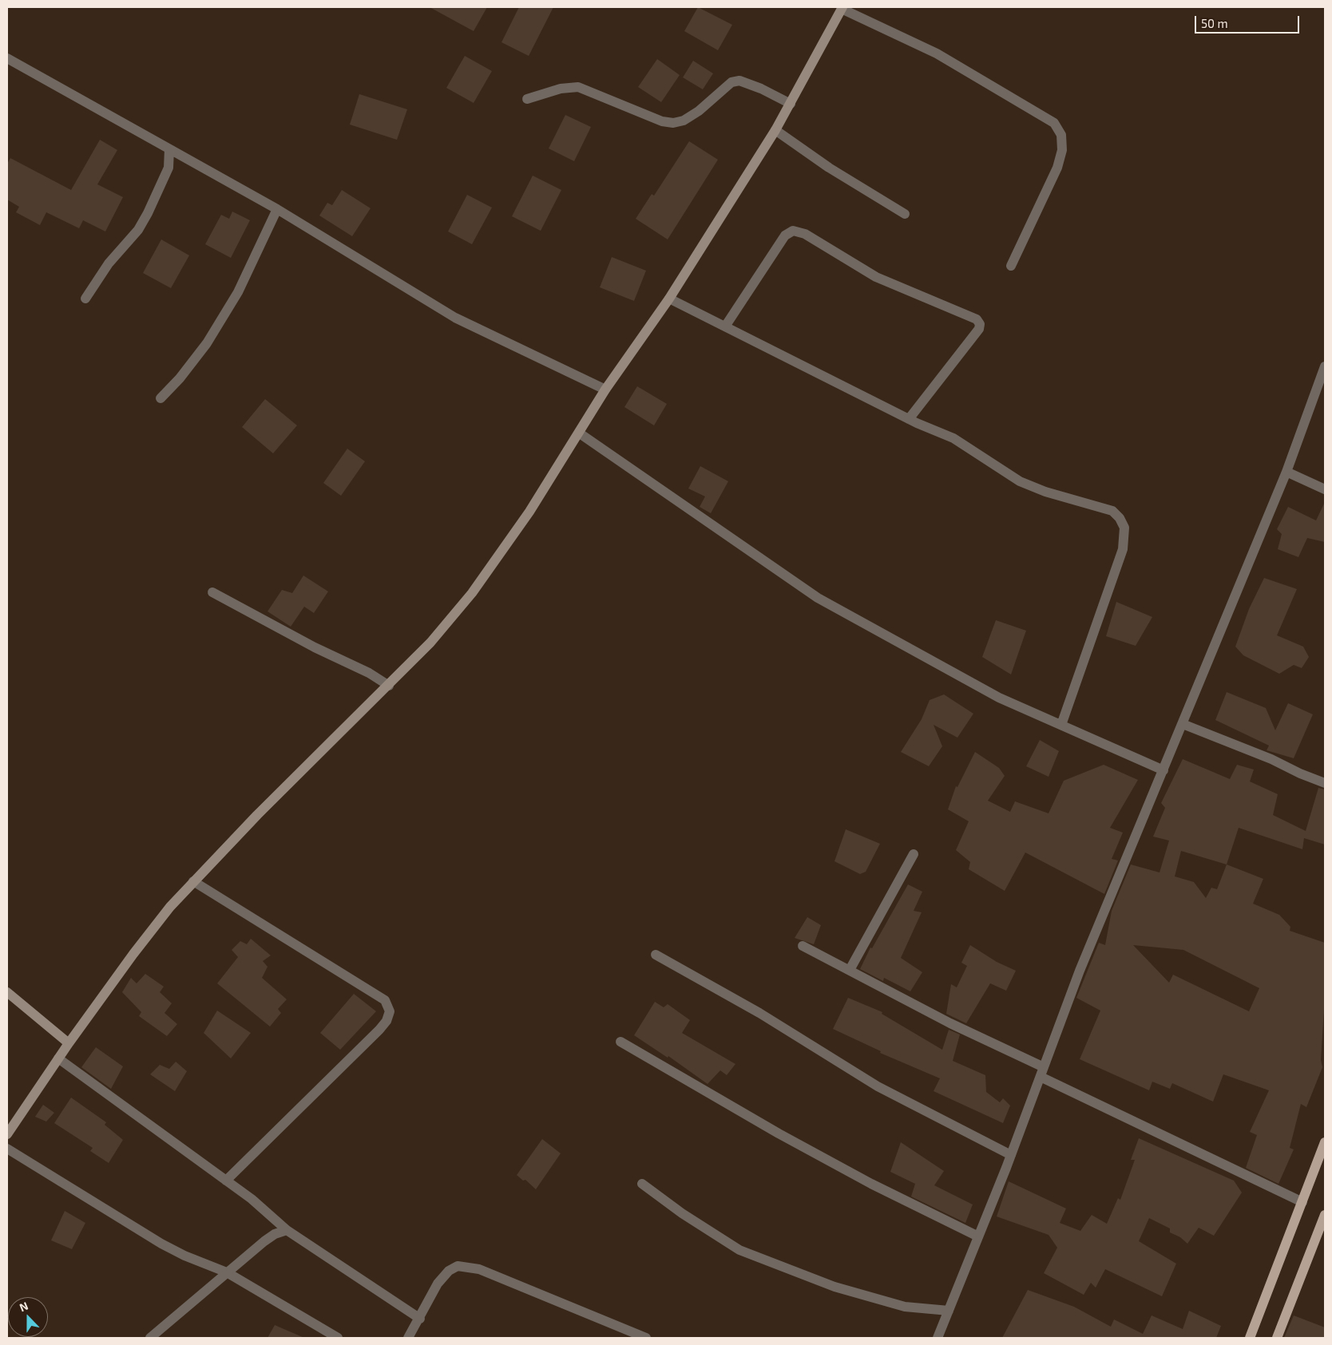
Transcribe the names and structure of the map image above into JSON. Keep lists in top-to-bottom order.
{
  "scale_bar": "50 m",
  "north": "top"
}
